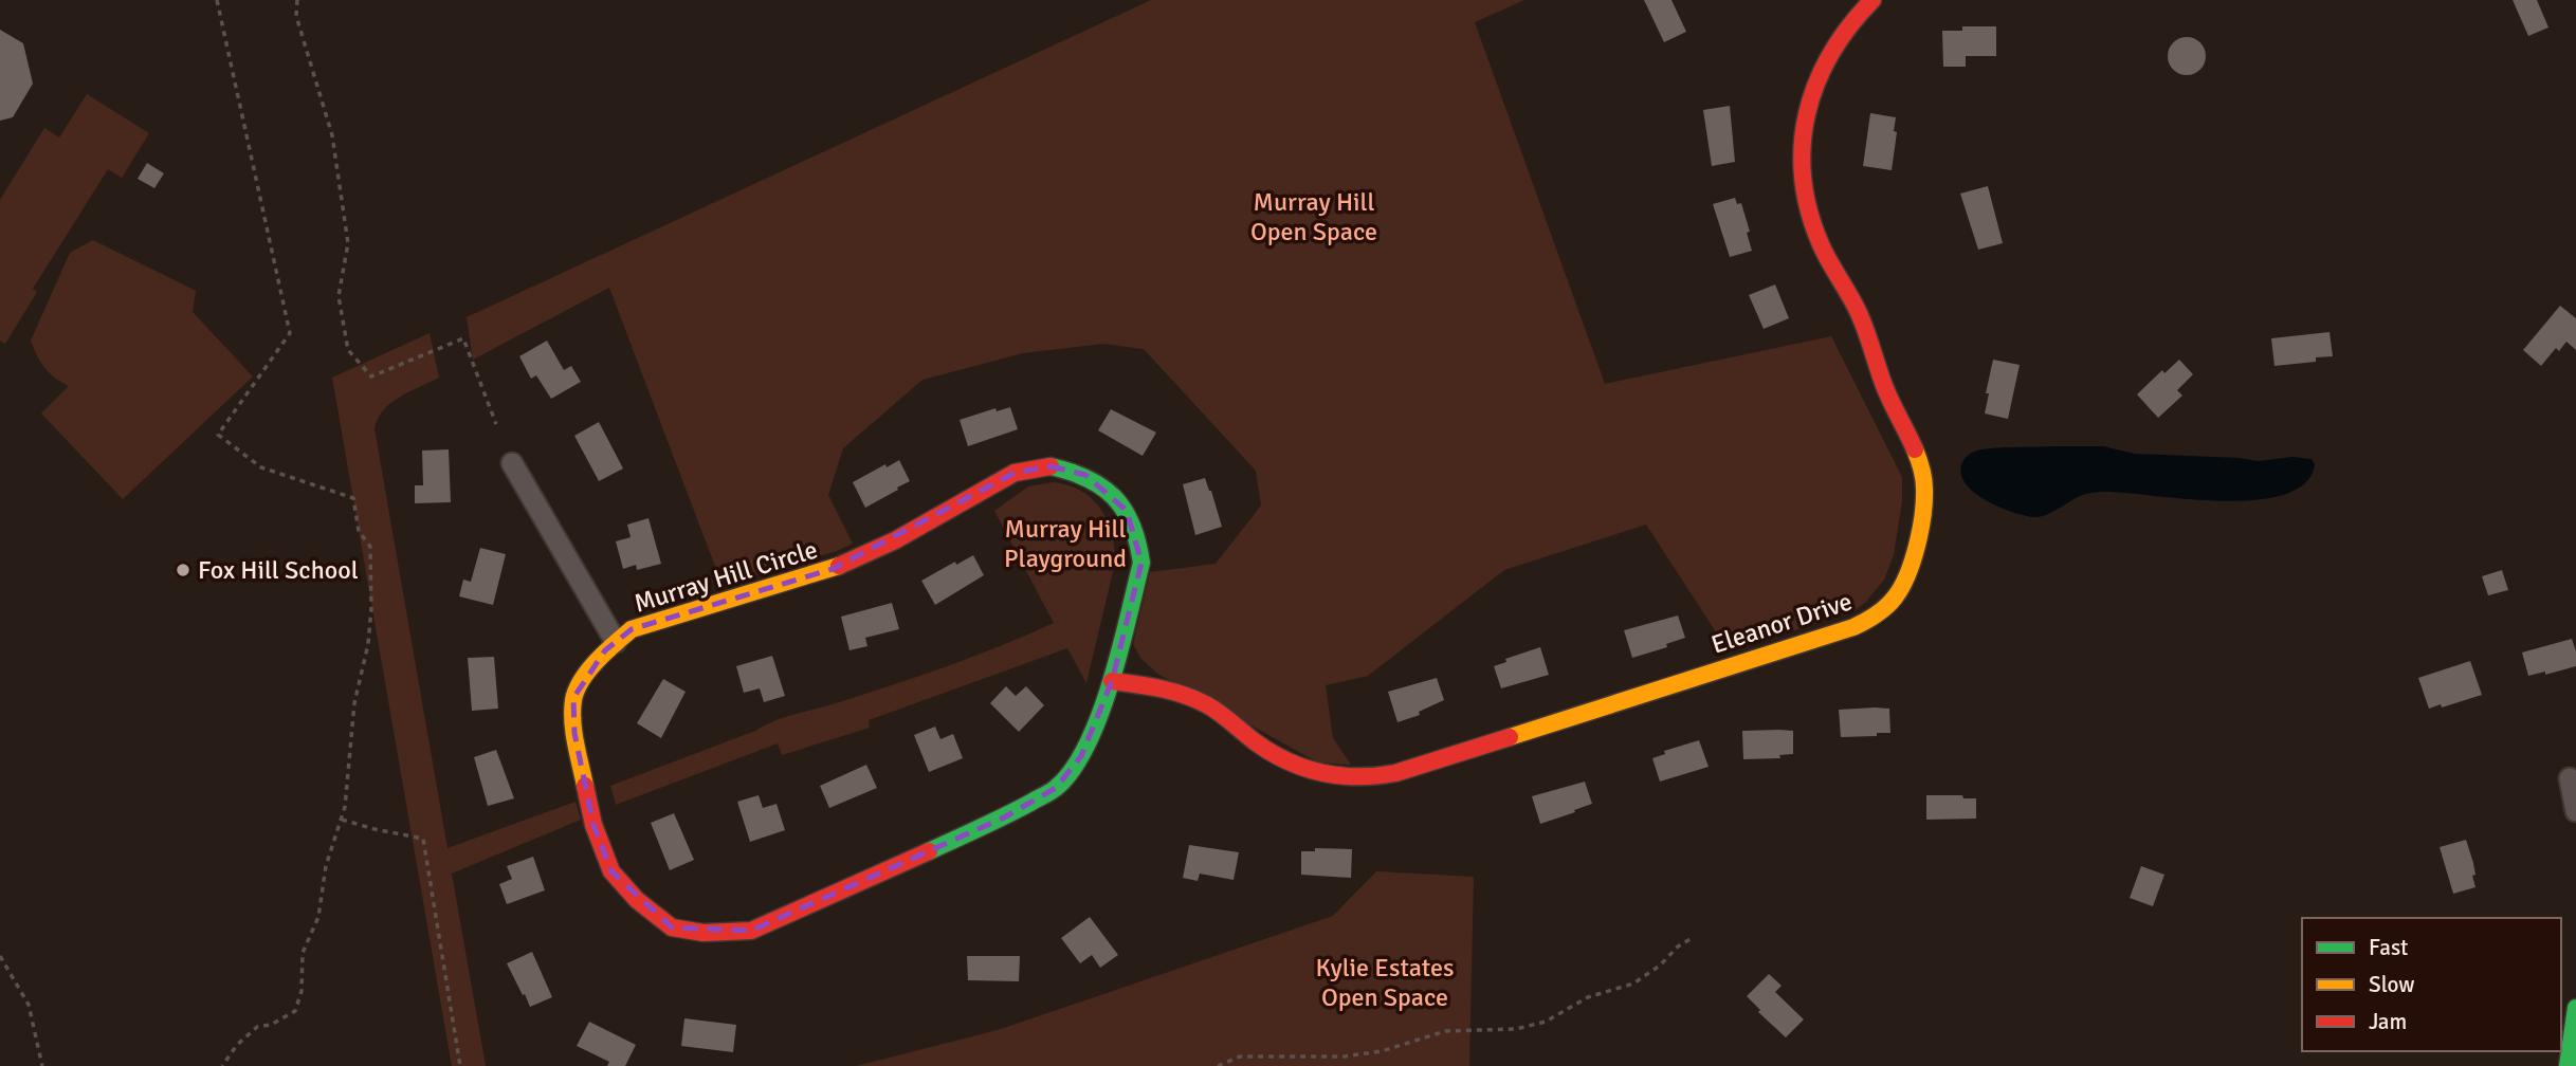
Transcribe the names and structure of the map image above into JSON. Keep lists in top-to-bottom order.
{
  "streets": {
    "street": ["Murray Hill Circle", "Eleanor Drive"]
  },
  "crossings": [
    ["Murray Hill Circle", "Eleanor Drive"]
  ],
  "parks": ["Murray Hill Open Space", "Murray Hill Playground", "Kylie Estates Open Space"],
  "places": ["Fox Hill School"],
  "legend": ["Fast", "Slow", "Jam"]
}
